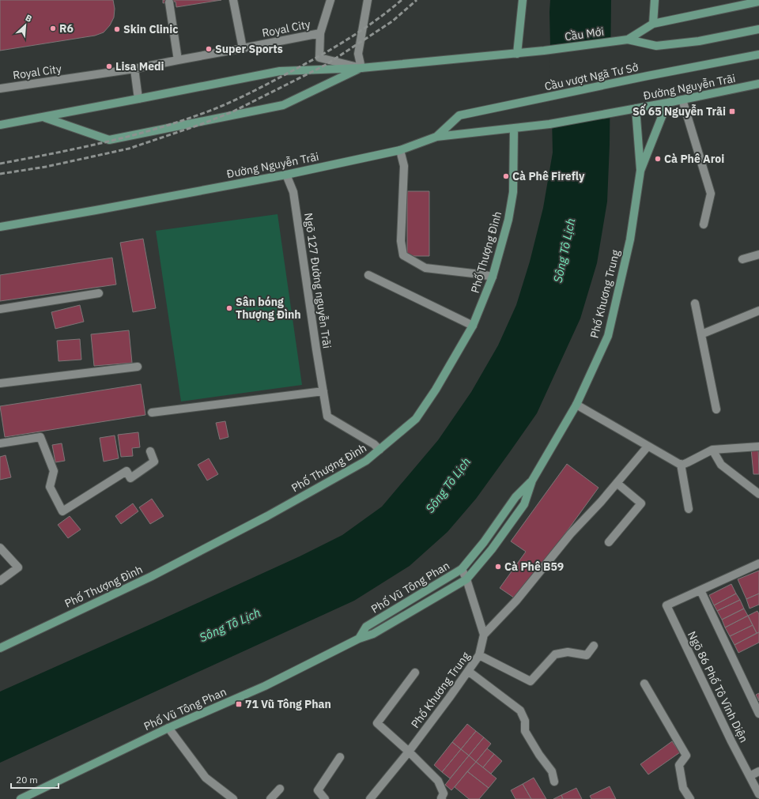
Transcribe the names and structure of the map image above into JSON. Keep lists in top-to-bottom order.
{
  "streets": {
    "main road": [
      "Cầu Mới",
      "Cầu vượt Ngã Tư Sở",
      "Đường Nguyễn Trãi",
      "Phố Thượng Đình",
      "Phố Khương Trung",
      "Phố Vũ Tông Phan"
    ],
    "street": ["Royal City", "Ngõ 127 Đường nguyễn Trãi", "Ngõ 86 Phố Tô Vĩnh Diện"]
  },
  "crossings": [
    ["Cầu vượt Ngã Tư Sở", "Đường Nguyễn Trãi"],
    ["Đường Nguyễn Trãi", "Phố Thượng Đình"],
    ["Đường Nguyễn Trãi", "Ngõ 127 Đường nguyễn Trãi"],
    ["Đường Nguyễn Trãi", "Phố Khương Trung"],
    ["Phố Thượng Đình", "Ngõ 127 Đường nguyễn Trãi"],
    ["Phố Khương Trung", "Phố Vũ Tông Phan"]
  ],
  "water": ["Sông Tô Lịch"],
  "places": {
    "other": [
      "R6",
      "Skin Clinic",
      "Super Sports",
      "Lisa Medi",
      "Cà Phê Aroi",
      "Cà Phê Firefly",
      "Sân bóng Thượng Đình",
      "Cà Phê B59"
    ],
    "transit": ["Số 65 Nguyễn Trãi", "71 Vũ Tông Phan"]
  },
  "scale_bar": "20 m",
  "north": "top right"
}
